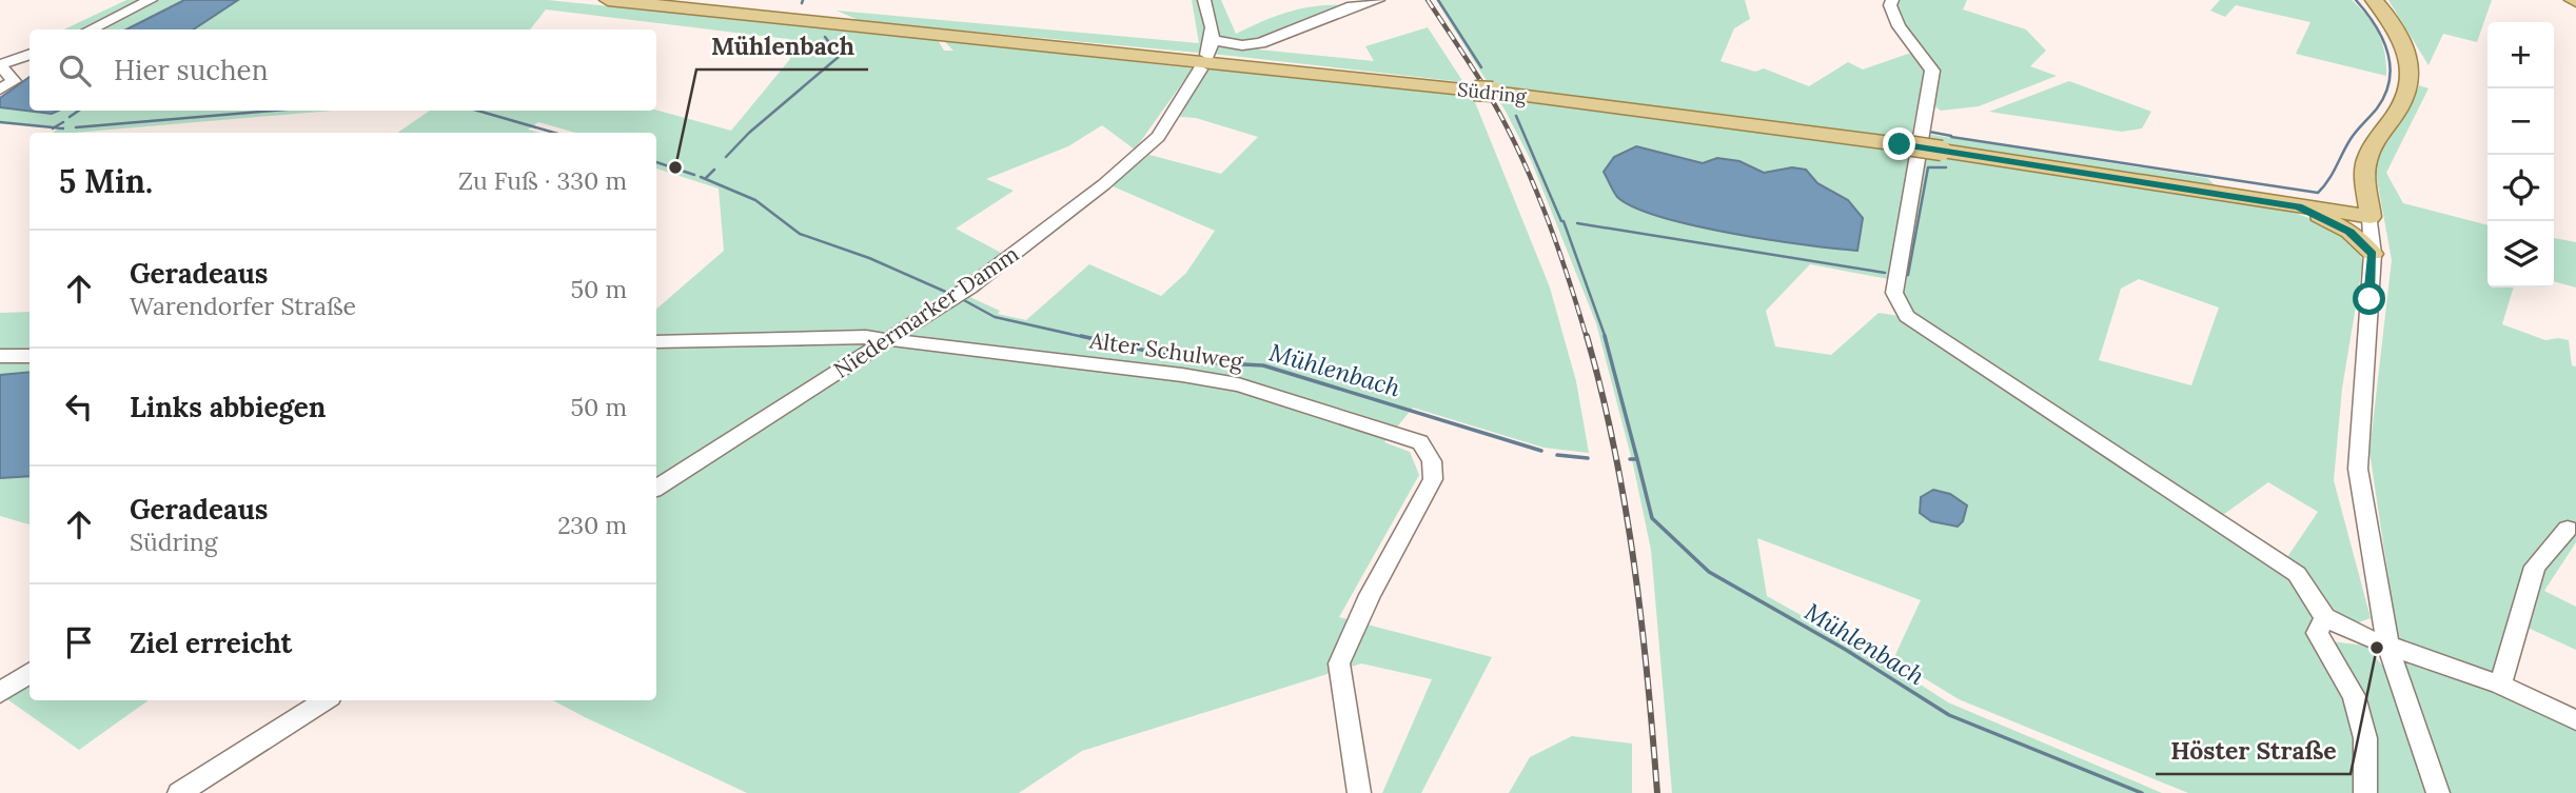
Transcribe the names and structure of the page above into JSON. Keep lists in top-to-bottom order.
{
  "streets": {
    "main road": ["Südring"],
    "street": ["Niedermarker Damm", "Alter Schulweg"]
  },
  "crossings": [
    ["Niedermarker Damm", "Alter Schulweg"]
  ],
  "water": ["Mühlenbach"],
  "places": ["Mühlenbach", "Höster Straße"],
  "page": {
    "map_buttons": ["+", "−"],
    "search": "Hier suchen",
    "heading": ["5 Min.", "Zu Fuß · 330 m"],
    "list": [
      ["Geradeaus", "Warendorfer Straße", "50 m"],
      ["Links abbiegen", "50 m"],
      ["Geradeaus", "Südring", "230 m"],
      "Ziel erreicht"
    ]
  }
}
